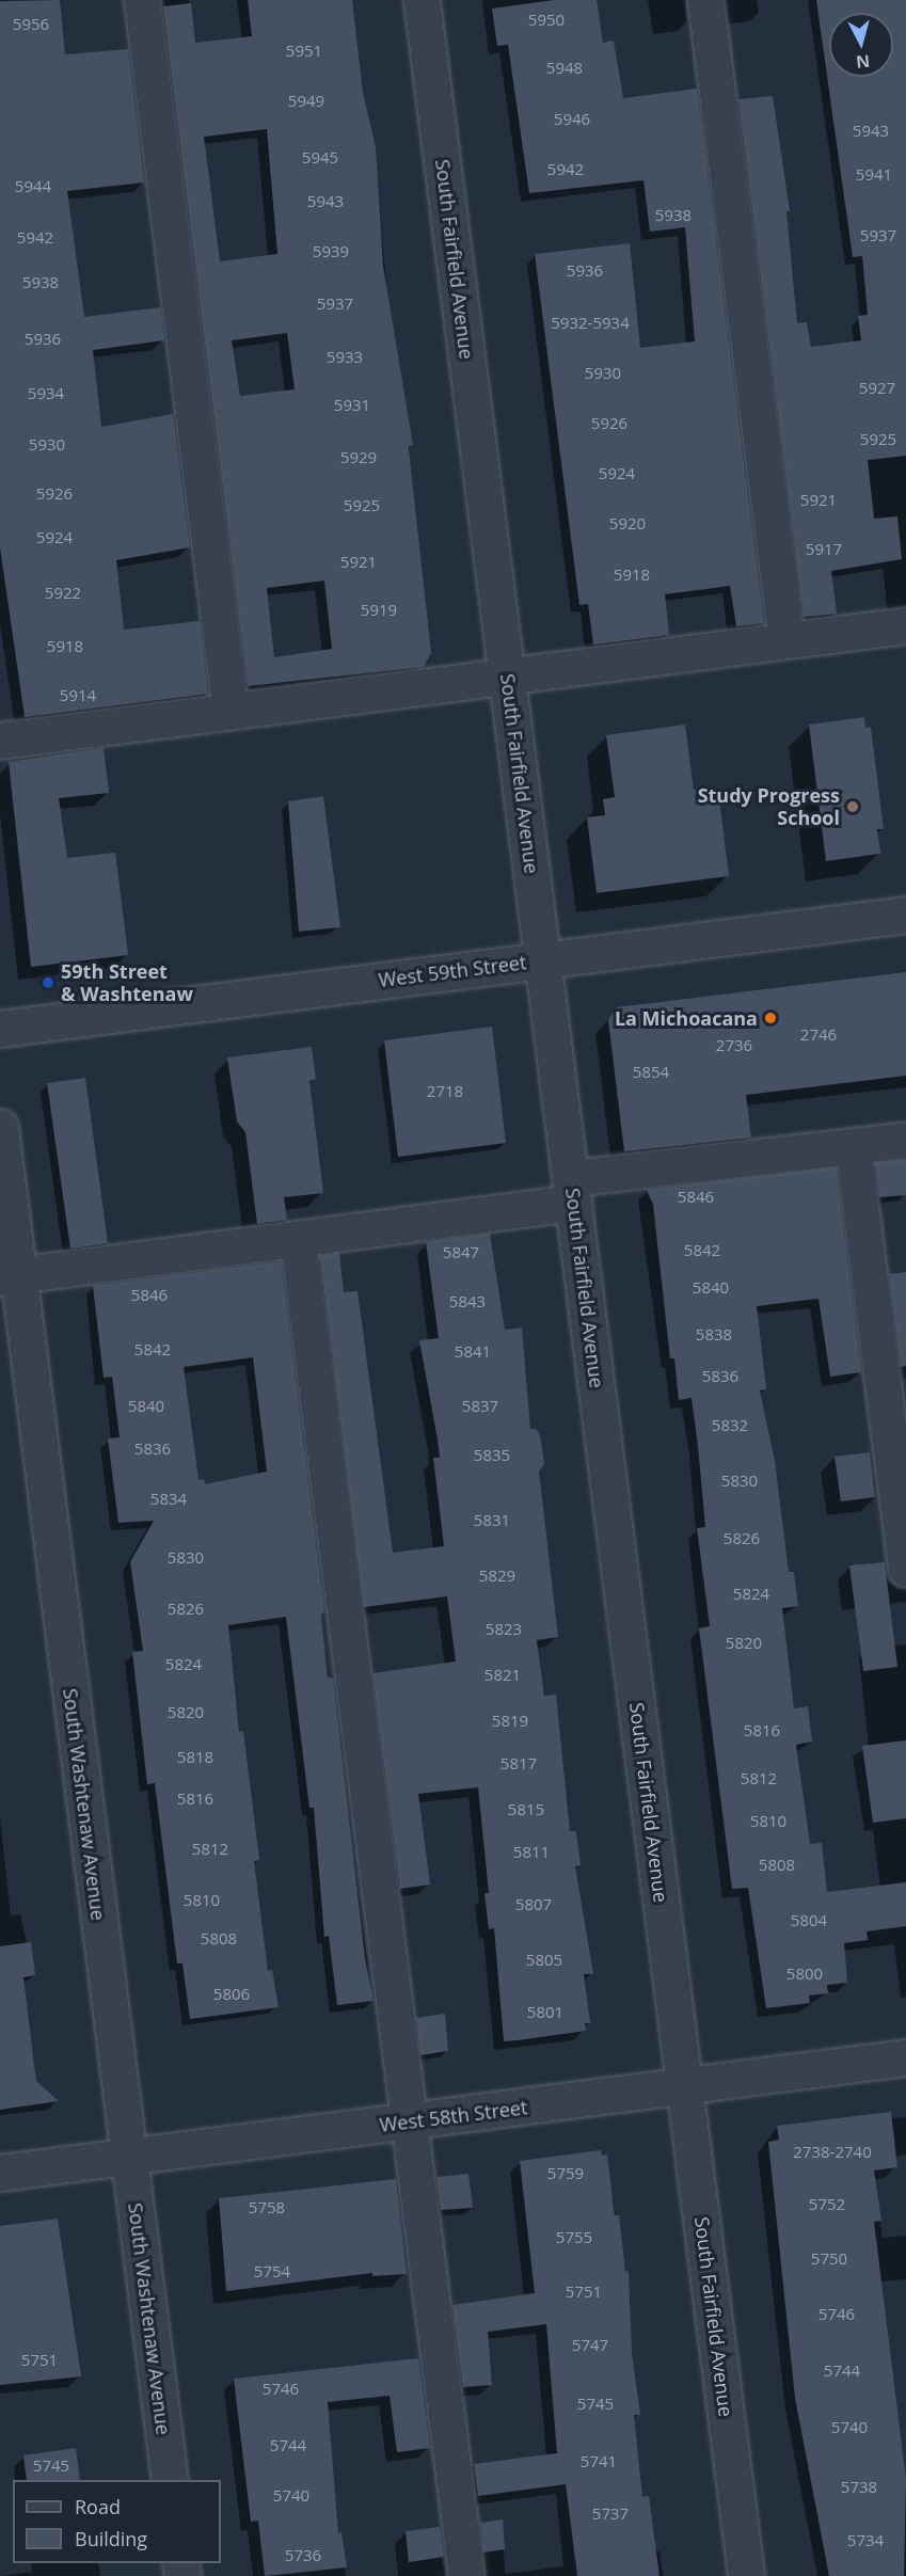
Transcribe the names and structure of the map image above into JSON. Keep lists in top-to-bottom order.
{
  "streets": {
    "street": [
      "South Fairfield Avenue",
      "West 59th Street",
      "South Washtenaw Avenue",
      "West 58th Street"
    ]
  },
  "crossings": [
    ["South Fairfield Avenue", "West 59th Street"],
    ["South Fairfield Avenue", "West 58th Street"],
    ["South Washtenaw Avenue", "West 58th Street"]
  ],
  "places": ["Study Progress School", "59th Street & Washtenaw", "La Michoacana"],
  "house_numbers": [
    "5950",
    "5956",
    "5951",
    "5948",
    "5949",
    "5946",
    "5943",
    "5945",
    "5942",
    "5941",
    "5944",
    "5943",
    "5938",
    "5937",
    "5942",
    "5939",
    "5936",
    "5938",
    "5937",
    "5932-5934",
    "5936",
    "5933",
    "5930",
    "5927",
    "5934",
    "5931",
    "5926",
    "5925",
    "5930",
    "5929",
    "5924",
    "5926",
    "5921",
    "5925",
    "5920",
    "5924",
    "5917",
    "5921",
    "5918",
    "5922",
    "5919",
    "5918",
    "5914",
    "2746",
    "2736",
    "5854",
    "2718",
    "5846",
    "5842",
    "5847",
    "5840",
    "5846",
    "5843",
    "5838",
    "5842",
    "5841",
    "5836",
    "5840",
    "5837",
    "5832",
    "5836",
    "5835",
    "5830",
    "5834",
    "5831",
    "5826",
    "5830",
    "5829",
    "5824",
    "5826",
    "5823",
    "5820",
    "5824",
    "5821",
    "5820",
    "5819",
    "5816",
    "5818",
    "5817",
    "5812",
    "5816",
    "5815",
    "5810",
    "5812",
    "5811",
    "5808",
    "5810",
    "5807",
    "5804",
    "5808",
    "5805",
    "5800",
    "5806",
    "5801",
    "2738-2740",
    "5759",
    "5752",
    "5758",
    "5755",
    "5750",
    "5754",
    "5751",
    "5746",
    "5747",
    "5751",
    "5744",
    "5746",
    "5745",
    "5740",
    "5744",
    "5741",
    "5745",
    "5738",
    "5740",
    "5737",
    "5734",
    "5736"
  ],
  "legend": ["Road", "Building"],
  "north": "bottom"
}
